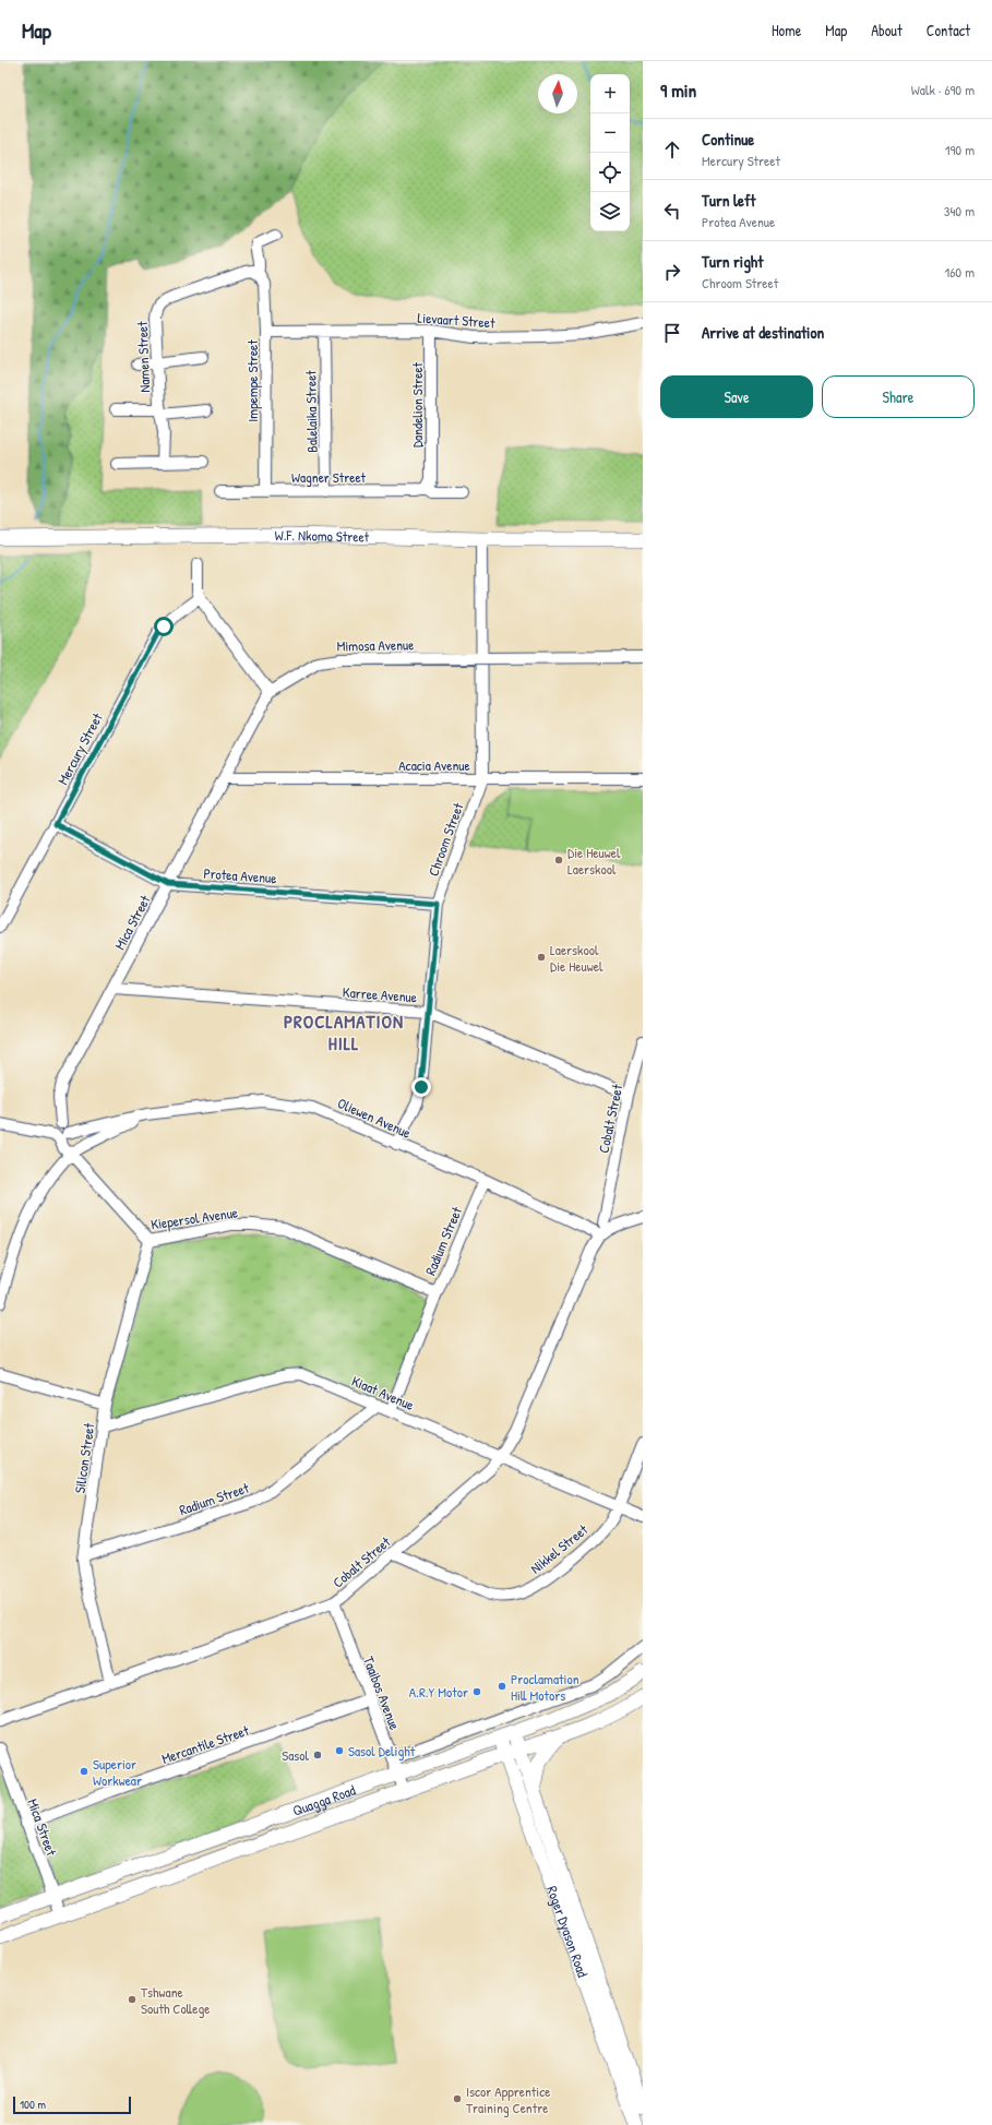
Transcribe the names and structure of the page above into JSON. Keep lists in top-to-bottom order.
{
  "streets": {
    "main road": ["W.F. Nkomo Street", "Quagga Road", "Roger Dyason Road"],
    "street": [
      "Lievaart Street",
      "Namen Street",
      "Impempe Street",
      "Dandelion Street",
      "Balelaika Street",
      "Wagner Street",
      "Mimosa Avenue",
      "Mercury Street",
      "Acacia Avenue",
      "Chroom Street",
      "Protea Avenue",
      "Mica Street",
      "Karree Avenue",
      "Oliewen Avenue",
      "Cobalt Street",
      "Kiepersol Avenue",
      "Radium Street",
      "Kiaat Avenue",
      "Silicon Street",
      "Nikkel Street",
      "Taaibos Avenue",
      "Mercantile Street"
    ]
  },
  "crossings": [
    ["Lievaart Street", "Impempe Street"],
    ["Lievaart Street", "Dandelion Street"],
    ["Lievaart Street", "Balelaika Street"],
    ["Namen Street", "Impempe Street"],
    ["Impempe Street", "Wagner Street"],
    ["Dandelion Street", "Wagner Street"],
    ["Balelaika Street", "Wagner Street"],
    ["W.F. Nkomo Street", "Chroom Street"],
    ["Mimosa Avenue", "Chroom Street"],
    ["Mimosa Avenue", "Mica Street"],
    ["Mercury Street", "Protea Avenue"],
    ["Acacia Avenue", "Chroom Street"],
    ["Acacia Avenue", "Mica Street"],
    ["Chroom Street", "Protea Avenue"],
    ["Chroom Street", "Karree Avenue"],
    ["Chroom Street", "Oliewen Avenue"],
    ["Protea Avenue", "Mica Street"],
    ["Mica Street", "Karree Avenue"],
    ["Mica Street", "Oliewen Avenue"],
    ["Mica Street", "Kiepersol Avenue"],
    ["Mica Street", "Mercantile Street"],
    ["Mica Street", "Quagga Road"],
    ["Karree Avenue", "Cobalt Street"],
    ["Oliewen Avenue", "Cobalt Street"],
    ["Oliewen Avenue", "Kiepersol Avenue"],
    ["Oliewen Avenue", "Radium Street"],
    ["Cobalt Street", "Kiaat Avenue"],
    ["Cobalt Street", "Silicon Street"],
    ["Cobalt Street", "Nikkel Street"],
    ["Cobalt Street", "Taaibos Avenue"],
    ["Kiepersol Avenue", "Radium Street"],
    ["Kiepersol Avenue", "Silicon Street"],
    ["Radium Street", "Kiaat Avenue"],
    ["Radium Street", "Silicon Street"],
    ["Kiaat Avenue", "Silicon Street"],
    ["Kiaat Avenue", "Nikkel Street"],
    ["Taaibos Avenue", "Mercantile Street"],
    ["Taaibos Avenue", "Quagga Road"],
    ["Quagga Road", "Roger Dyason Road"]
  ],
  "districts": ["PROCLAMATION HILL"],
  "places": [
    "Die Heuwel Laerskool",
    "Laerskool Die Heuwel",
    "Proclamation Hill Motors",
    "A.R.Y Motor",
    "Sasol Delight",
    "Sasol",
    "Superior Workwear",
    "Tshwane South College",
    "Iscor Apprentice Training Centre"
  ],
  "scale_bar": "100 m",
  "north": "top",
  "page": {
    "header": "Map",
    "nav": [
      "Home",
      "Map",
      "About",
      "Contact"
    ],
    "heading": ["9 min", "Walk · 690 m"],
    "map_buttons": ["+", "−"],
    "list": [
      ["Continue", "Mercury Street", "190 m"],
      ["Turn left", "Protea Avenue", "340 m"],
      ["Turn right", "Chroom Street", "160 m"],
      "Arrive at destination"
    ],
    "buttons": ["Save", "Share"],
    "scale": "100 m"
  }
}
